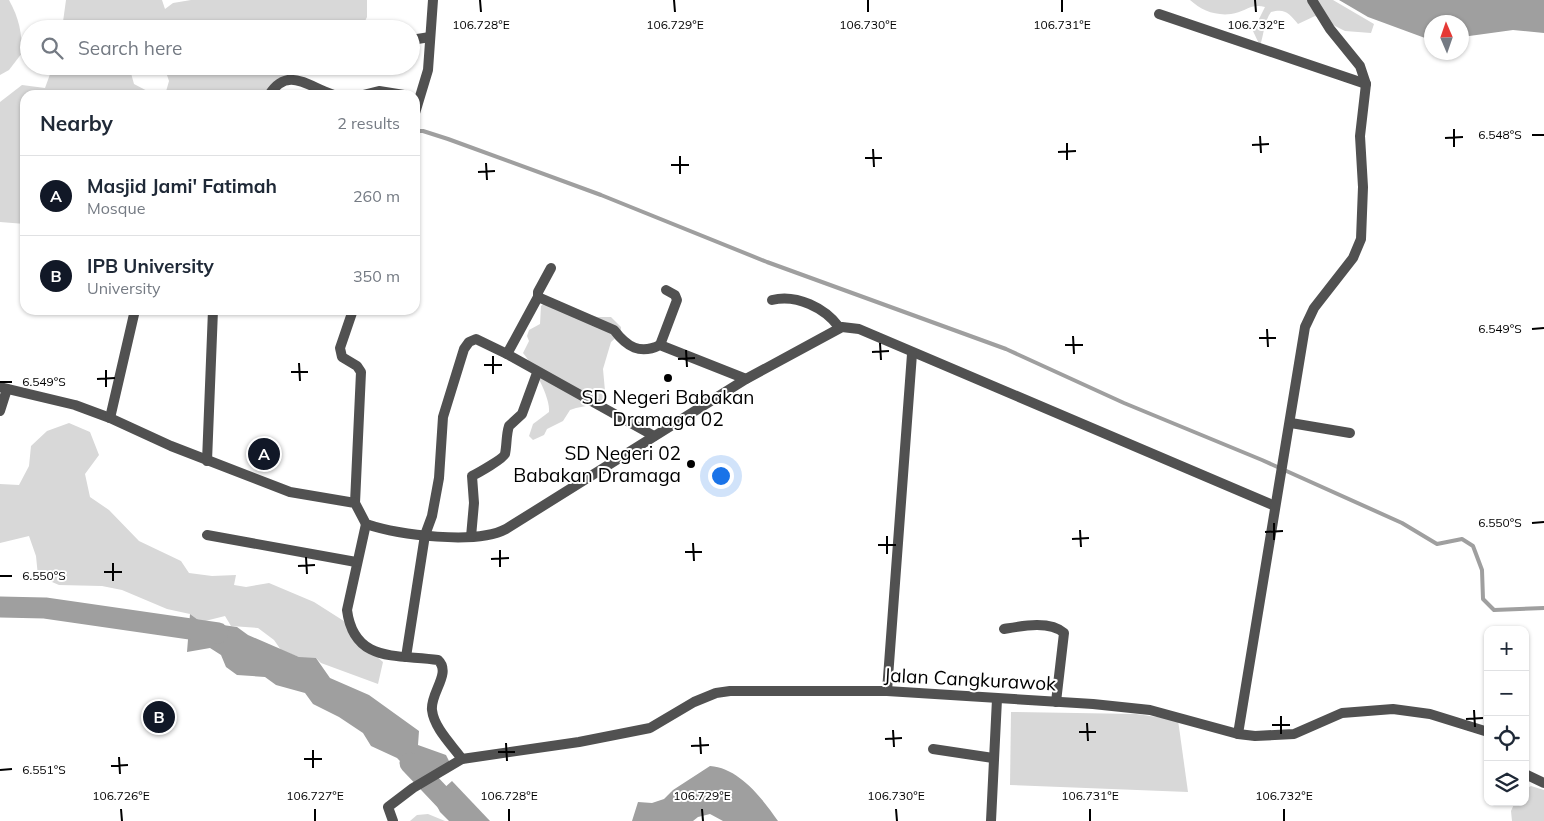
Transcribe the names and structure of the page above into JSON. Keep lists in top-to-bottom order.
{
  "streets": {
    "street": ["Jalan Cangkurawok"]
  },
  "places": ["SD Negeri Babakan Dramaga 02", "SD Negeri 02 Babakan Dramaga"],
  "north": "top",
  "page": {
    "search": "Search here",
    "heading": ["Nearby", "2 results"],
    "list": [
      {
        "mark": "A",
        "name": "Masjid Jami' Fatimah",
        "note": "Mosque",
        "value": "260 m"
      },
      {
        "mark": "B",
        "name": "IPB University",
        "note": "University",
        "value": "350 m"
      }
    ],
    "pins": ["A", "B"],
    "map_buttons": ["+", "−"]
  },
  "coordinates": [
    "106.728°E",
    "106.729°E",
    "106.730°E",
    "106.731°E",
    "106.732°E",
    "6.548°S",
    "6.549°S",
    "6.550°S",
    "6.551°S",
    "106.726°E",
    "106.727°E"
  ]
}
